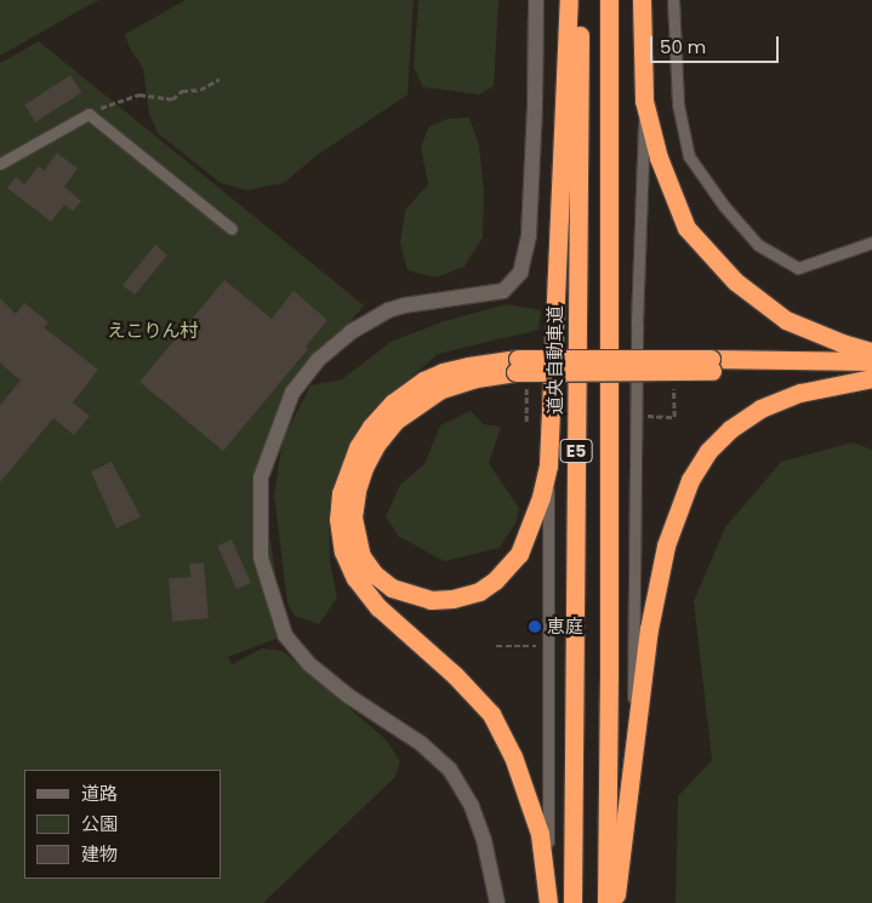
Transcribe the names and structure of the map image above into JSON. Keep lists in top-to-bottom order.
{
  "streets": {
    "highway": ["道央自動車道", "E5"]
  },
  "parks": ["えこりん村"],
  "places": ["恵庭"],
  "legend": ["道路", "公園", "建物"],
  "scale_bar": "50 m"
}
